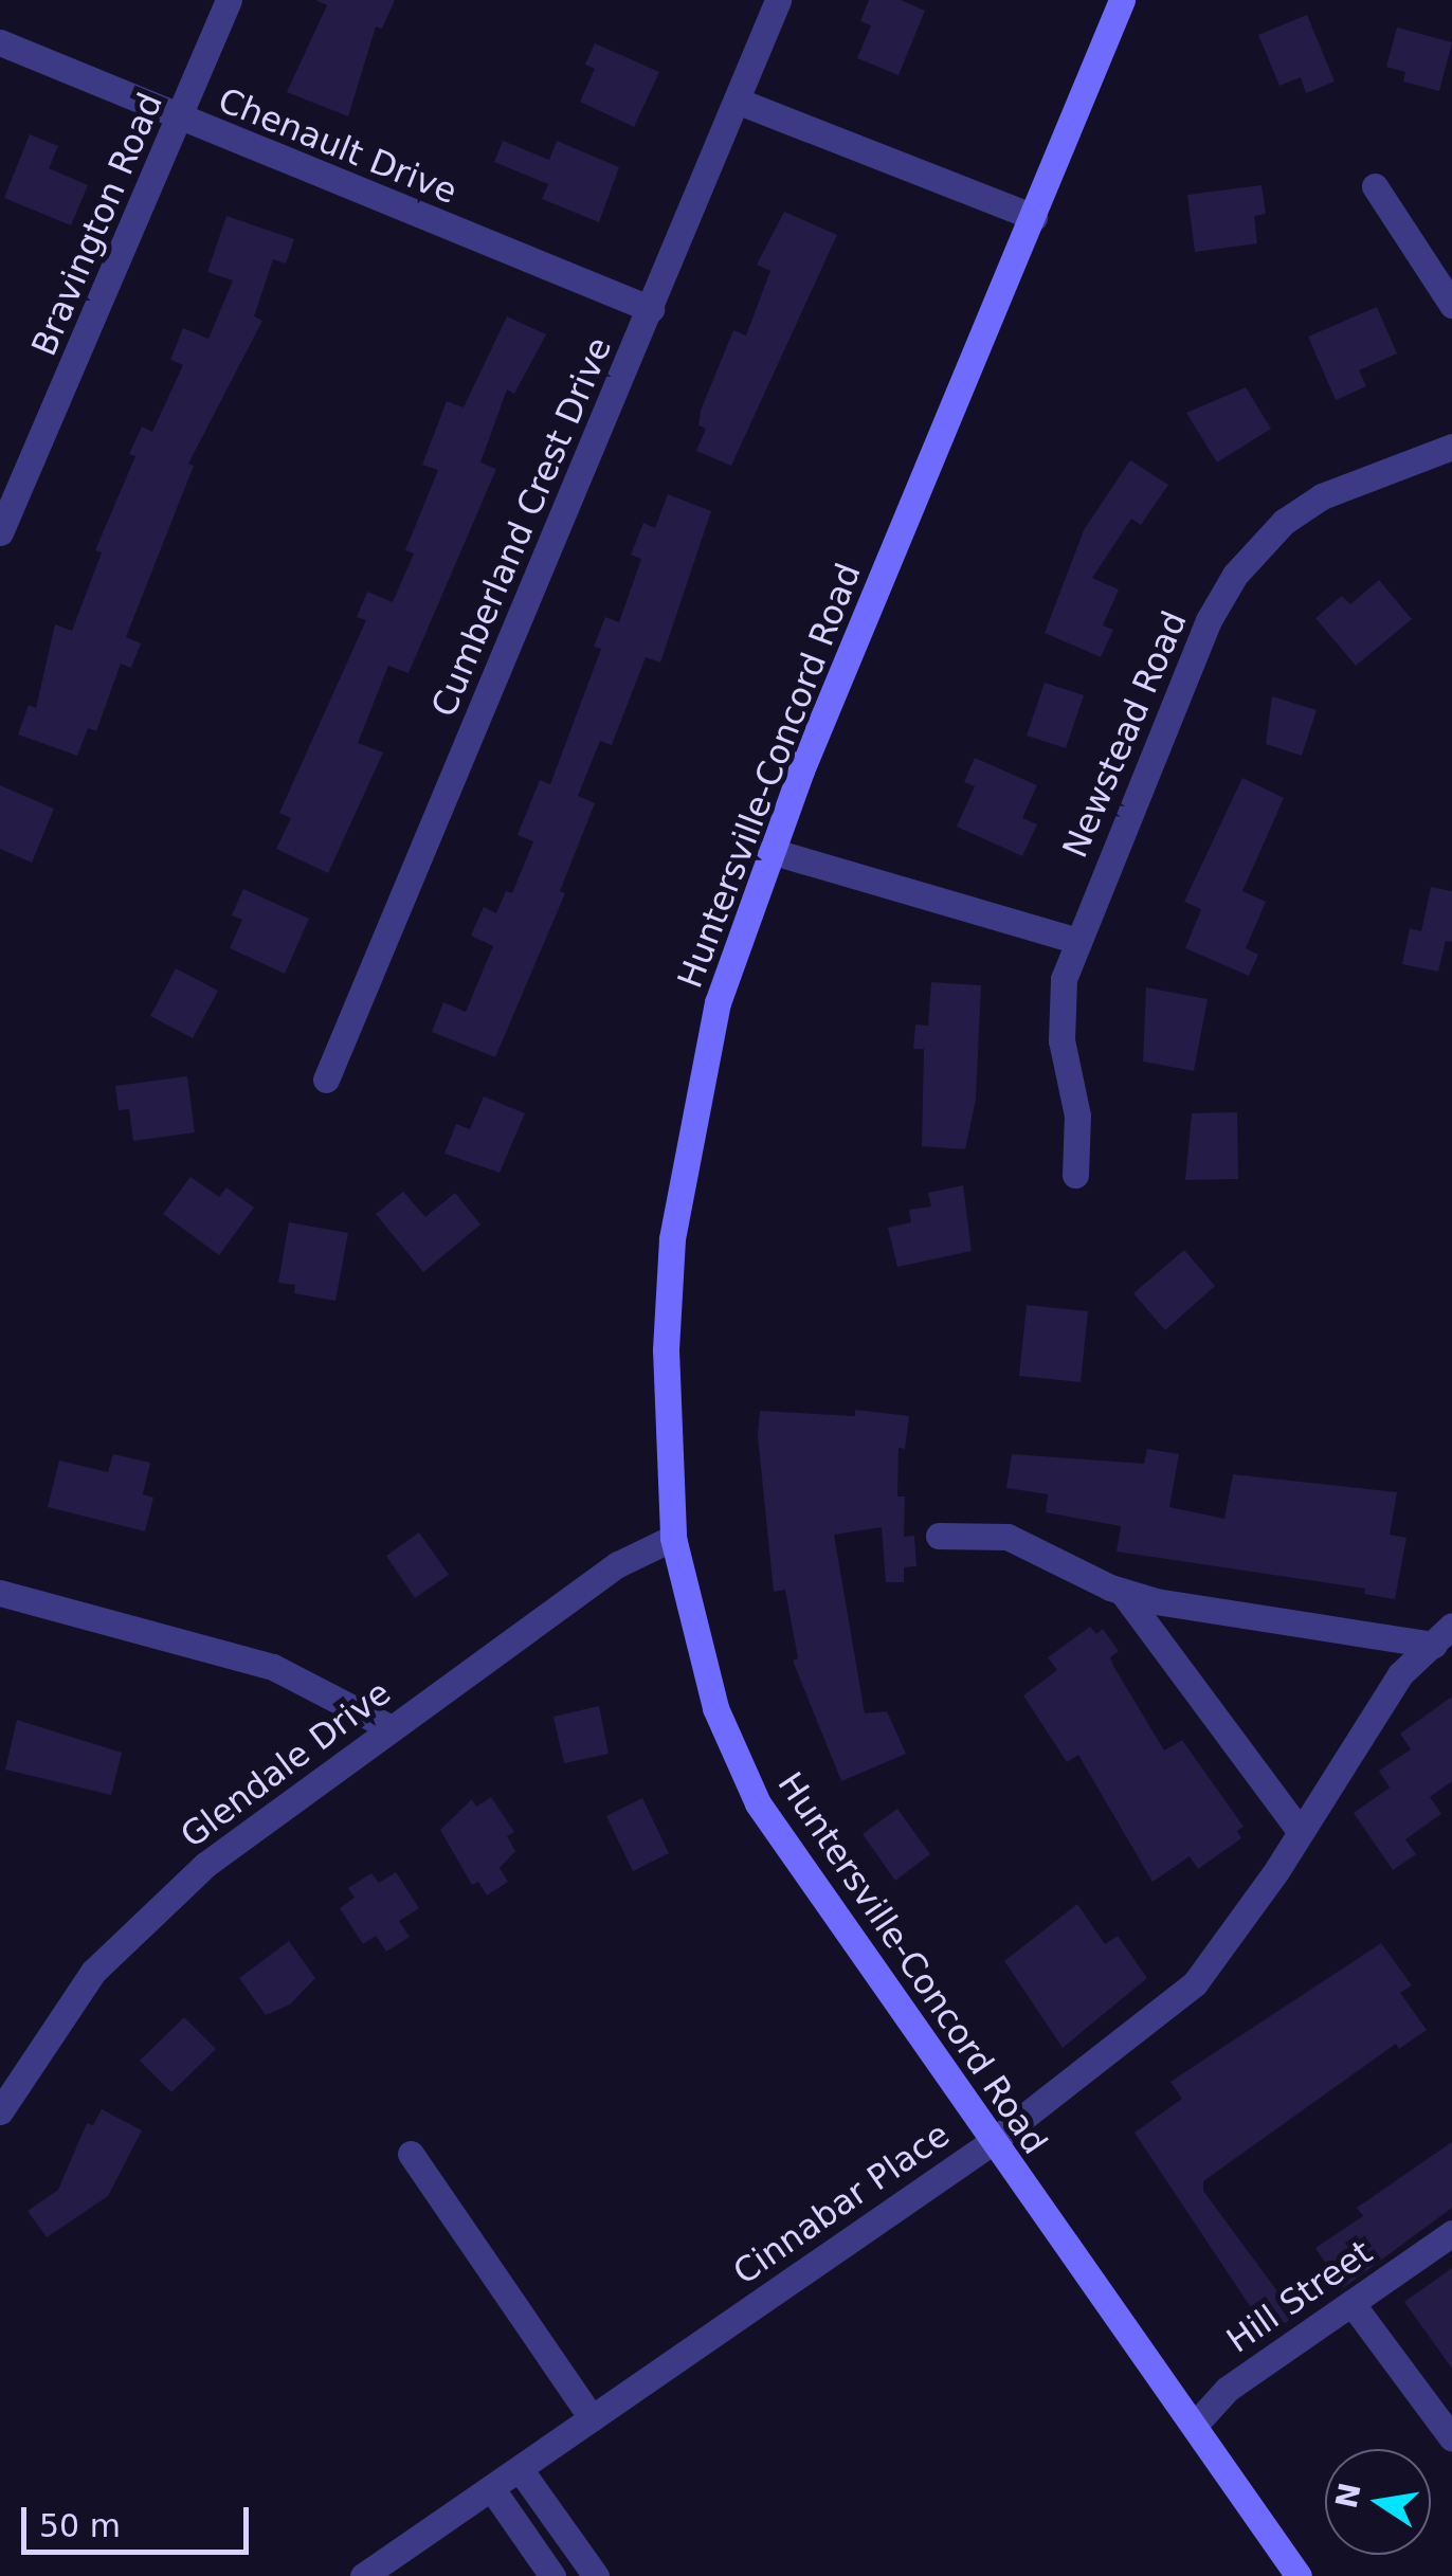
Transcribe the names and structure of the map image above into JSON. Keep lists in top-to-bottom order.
{
  "streets": {
    "main road": ["Huntersville-Concord Road"],
    "street": [
      "Chenault Drive",
      "Bravington Road",
      "Cumberland Crest Drive",
      "Newstead Road",
      "Glendale Drive",
      "Cinnabar Place",
      "Hill Street"
    ]
  },
  "crossings": [
    ["Chenault Drive", "Bravington Road"],
    ["Chenault Drive", "Cumberland Crest Drive"],
    ["Huntersville-Concord Road", "Glendale Drive"],
    ["Huntersville-Concord Road", "Cinnabar Place"],
    ["Huntersville-Concord Road", "Hill Street"]
  ],
  "scale_bar": "50 m",
  "north": "left"
}
